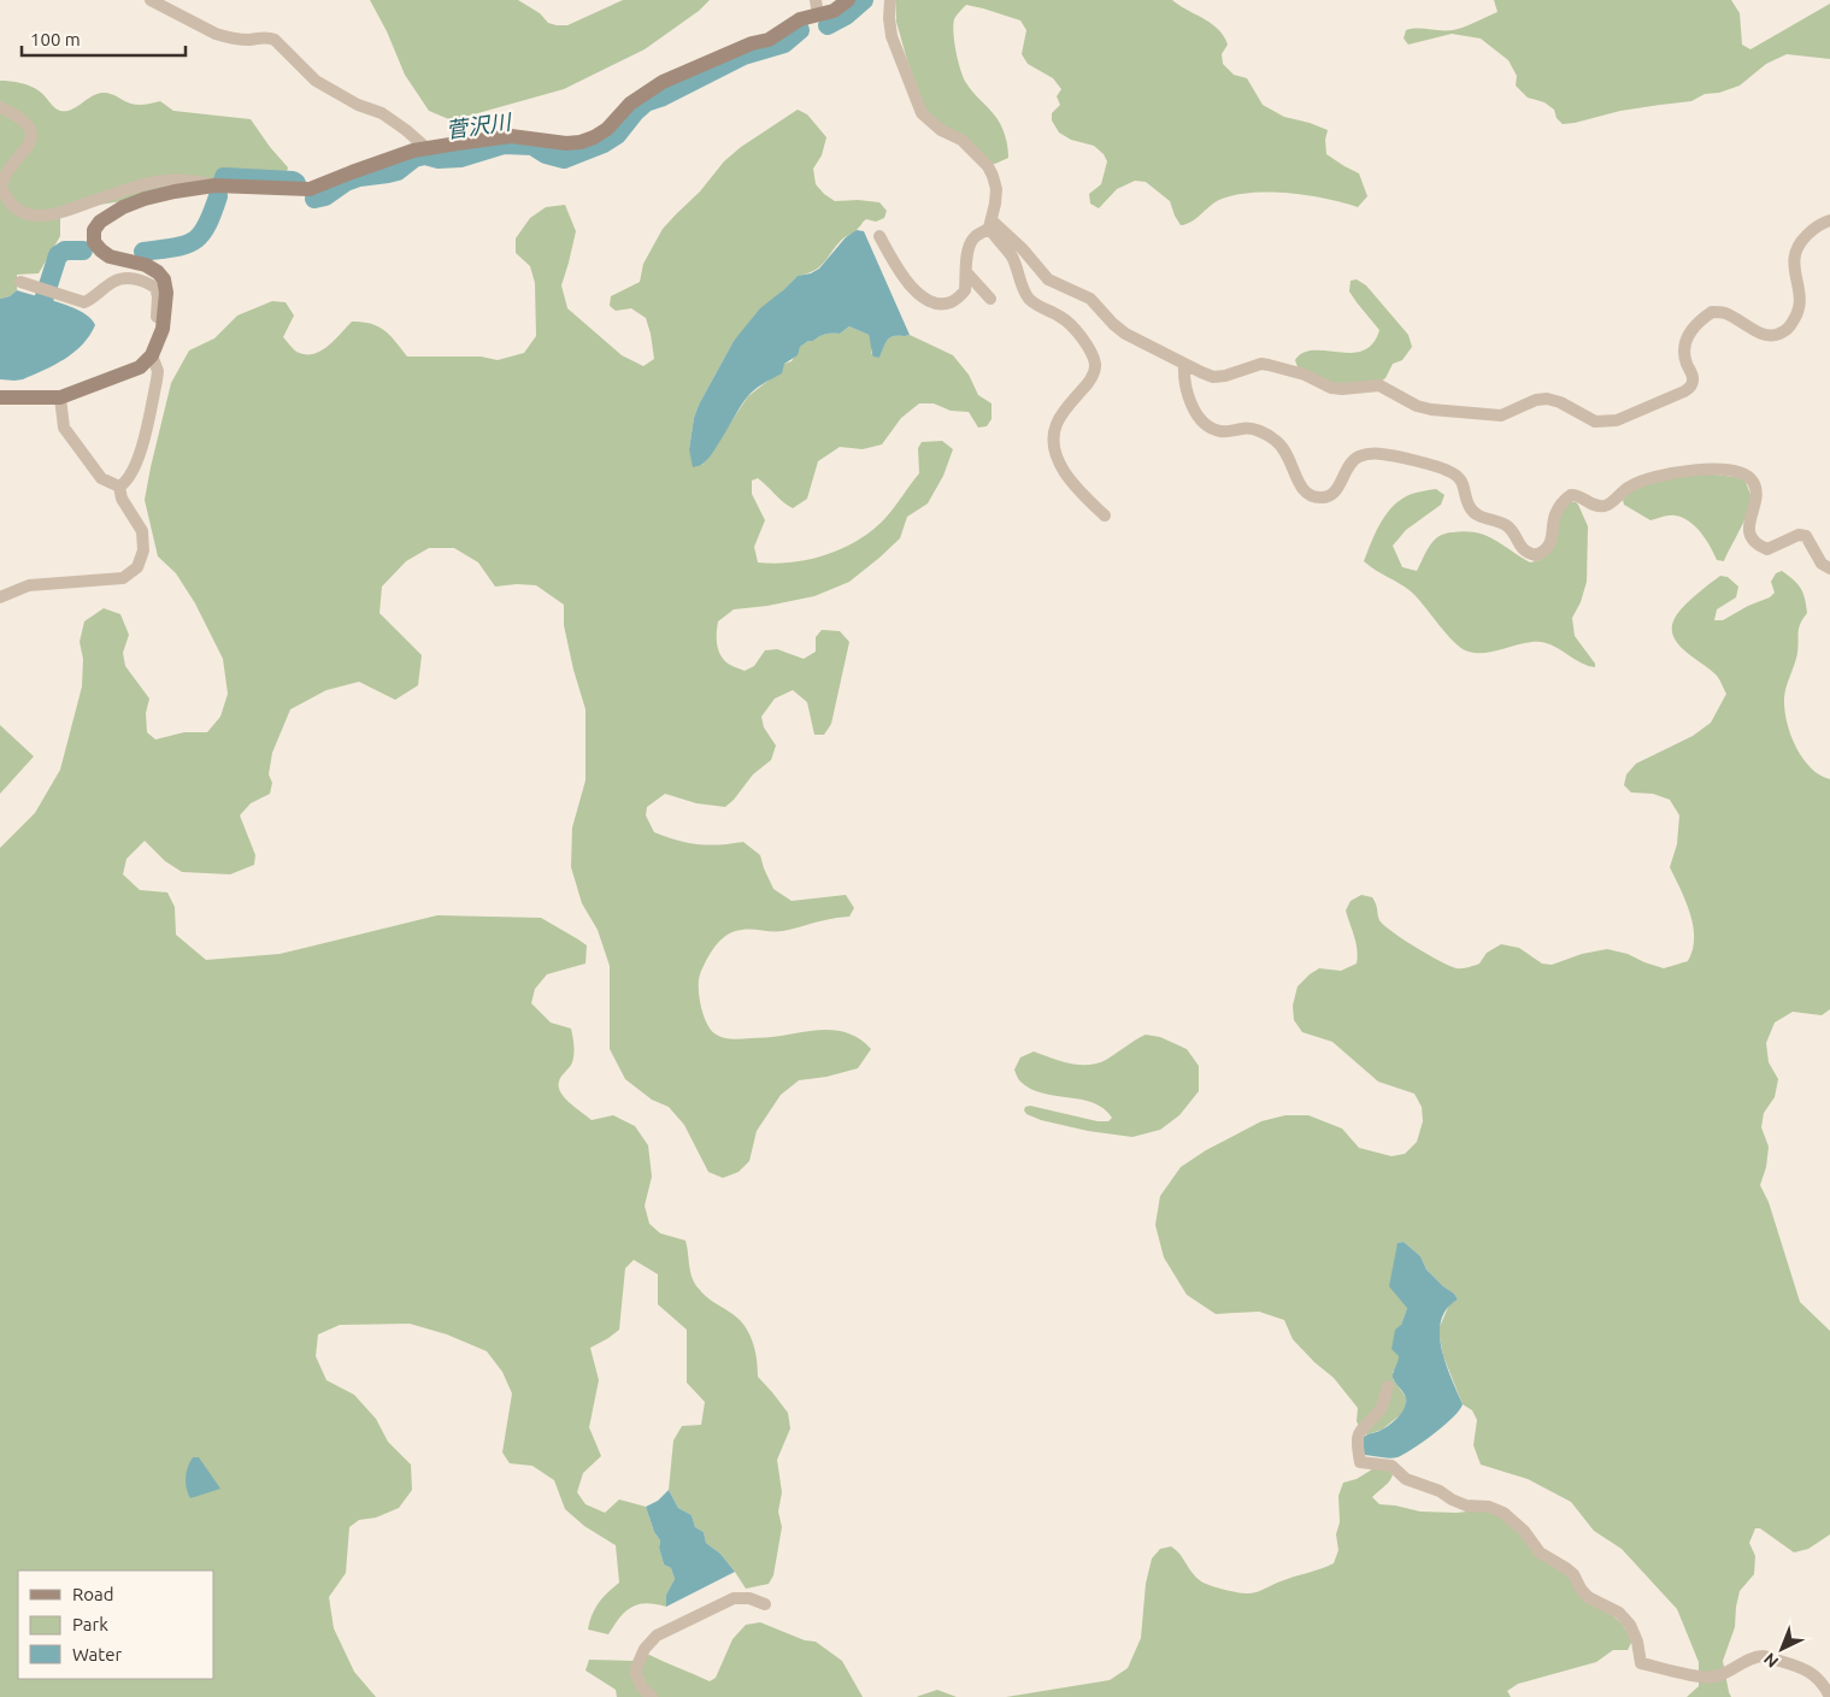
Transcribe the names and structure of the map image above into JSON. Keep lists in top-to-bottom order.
{
  "water": ["菅沢川"],
  "legend": ["Road", "Park", "Water"],
  "scale_bar": "100 m",
  "north": "bottom left"
}
